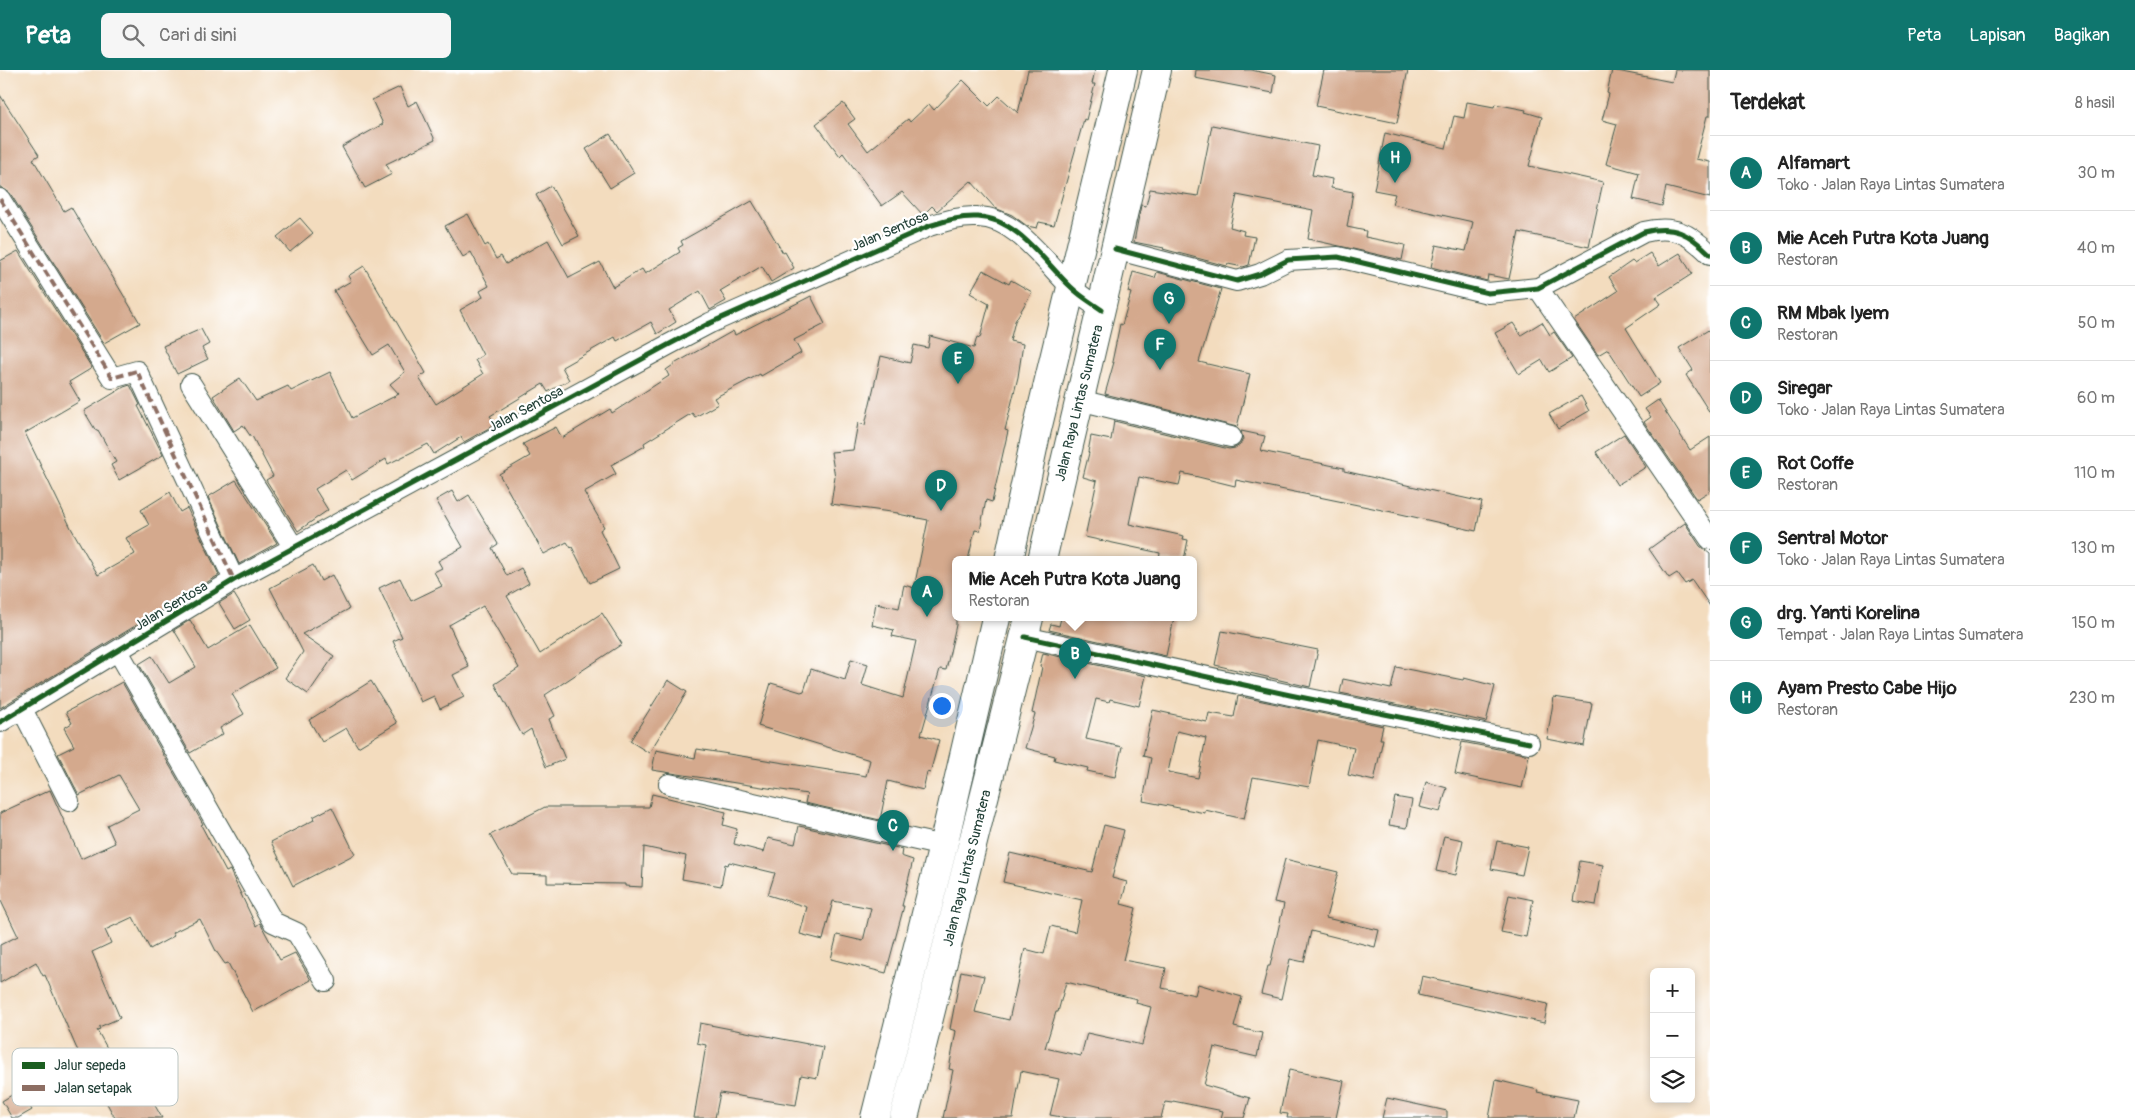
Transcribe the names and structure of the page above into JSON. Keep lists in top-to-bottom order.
{
  "streets": {
    "highway": ["Jalan Raya Lintas Sumatera"],
    "street": ["Jalan Sentosa"]
  },
  "crossings": [
    ["Jalan Sentosa", "Jalan Raya Lintas Sumatera"]
  ],
  "legend": ["Jalur sepeda", "Jalan setapak"],
  "page": {
    "header": "Peta",
    "search": "Cari di sini",
    "nav": ["Peta", "Lapisan", "Bagikan"],
    "heading": ["Terdekat", "8 hasil"],
    "list": [
      {
        "mark": "A",
        "name": "Alfamart",
        "note": "Toko · Jalan Raya Lintas Sumatera",
        "value": "30 m"
      },
      {
        "mark": "B",
        "name": "Mie Aceh Putra Kota Juang",
        "note": "Restoran",
        "value": "40 m"
      },
      {
        "mark": "C",
        "name": "RM Mbak Iyem",
        "note": "Restoran",
        "value": "50 m"
      },
      {
        "mark": "D",
        "name": "Siregar",
        "note": "Toko · Jalan Raya Lintas Sumatera",
        "value": "60 m"
      },
      {
        "mark": "E",
        "name": "Rot Coffe",
        "note": "Restoran",
        "value": "110 m"
      },
      {
        "mark": "F",
        "name": "Sentral Motor",
        "note": "Toko · Jalan Raya Lintas Sumatera",
        "value": "130 m"
      },
      {
        "mark": "G",
        "name": "drg. Yanti Korelina",
        "note": "Tempat · Jalan Raya Lintas Sumatera",
        "value": "150 m"
      },
      {
        "mark": "H",
        "name": "Ayam Presto Cabe Hijo",
        "note": "Restoran",
        "value": "230 m"
      }
    ],
    "pins": [
      "H",
      "G",
      "F",
      "E",
      "D",
      "A",
      "B",
      "C"
    ],
    "popup": ["Mie Aceh Putra Kota Juang", "Restoran"],
    "map_buttons": ["+", "−"]
  }
}
